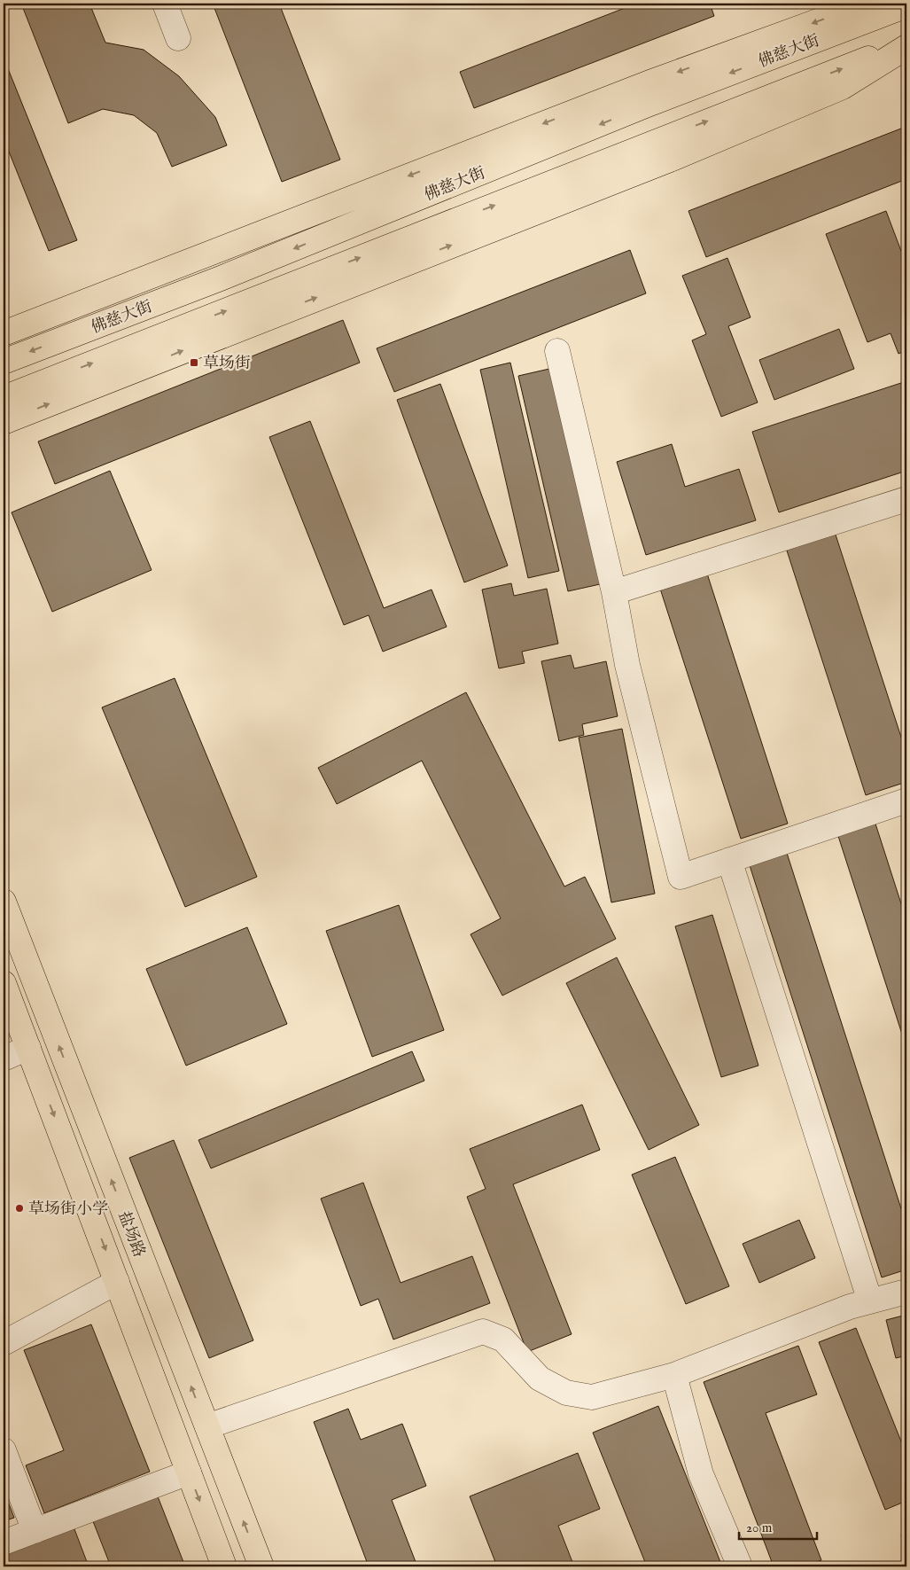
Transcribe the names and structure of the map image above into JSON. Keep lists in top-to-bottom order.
{
  "streets": {
    "main road": ["佛慈大街", "盐场路"]
  },
  "places": {
    "transit": ["草场街"],
    "other": ["草场街小学"]
  },
  "scale_bar": "20 m"
}
